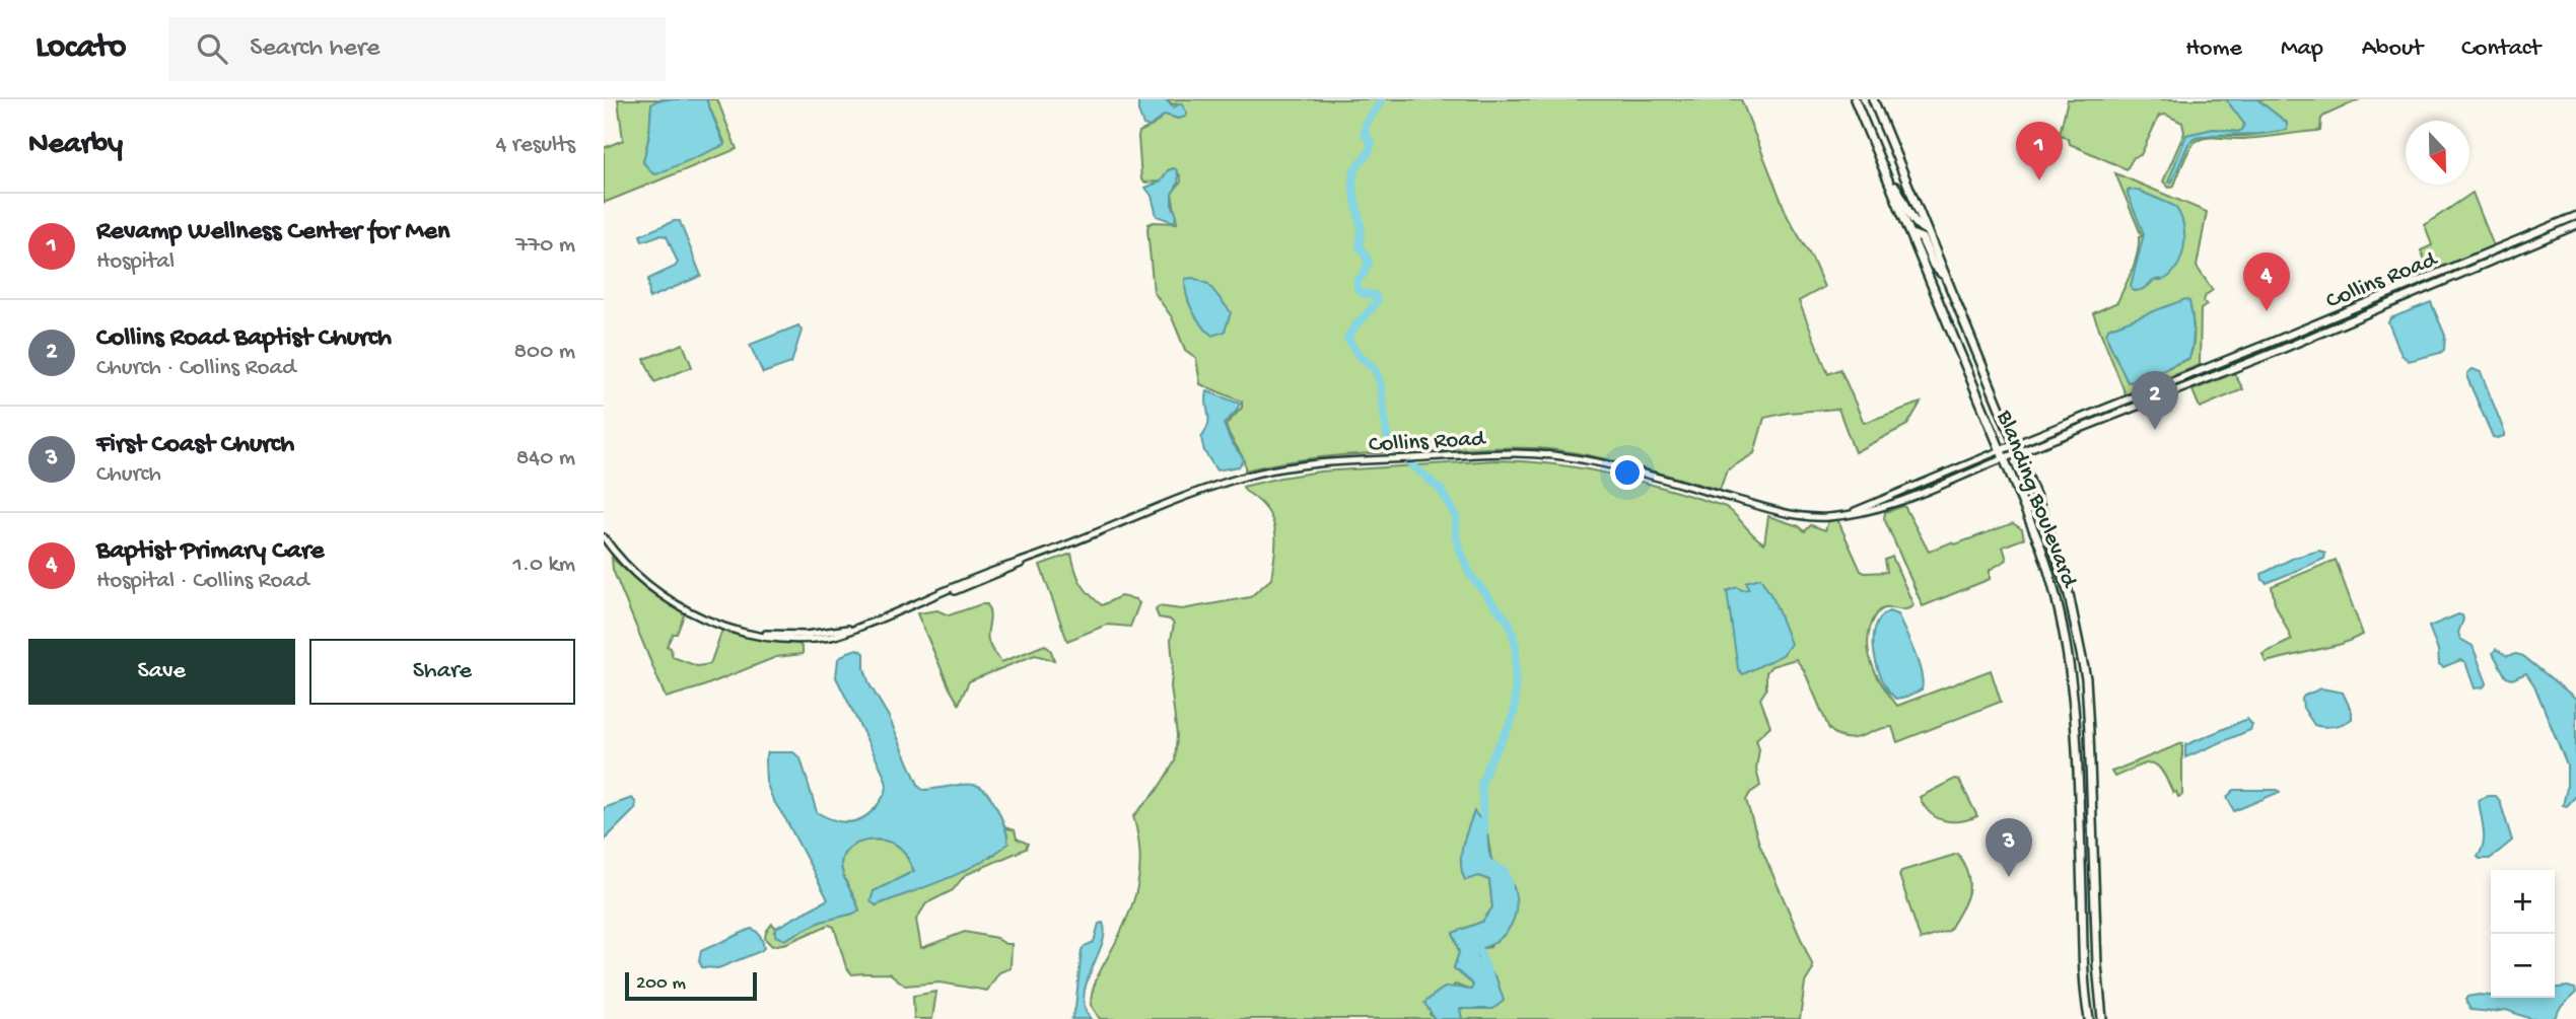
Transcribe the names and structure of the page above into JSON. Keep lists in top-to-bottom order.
{
  "streets": {
    "main road": ["Collins Road", "Blanding Boulevard"]
  },
  "crossings": [
    ["Collins Road", "Blanding Boulevard"]
  ],
  "scale_bar": "200 m",
  "north": "bottom",
  "page": {
    "header": "Locato",
    "search": "Search here",
    "nav": [
      "Home",
      "Map",
      "About",
      "Contact"
    ],
    "heading": ["Nearby", "4 results"],
    "pins": [
      "1",
      "4",
      "2",
      "3"
    ],
    "list": [
      {
        "mark": "1",
        "name": "Revamp Wellness Center for Men",
        "note": "Hospital",
        "value": "770 m"
      },
      {
        "mark": "2",
        "name": "Collins Road Baptist Church",
        "note": "Church · Collins Road",
        "value": "800 m"
      },
      {
        "mark": "3",
        "name": "First Coast Church",
        "note": "Church",
        "value": "840 m"
      },
      {
        "mark": "4",
        "name": "Baptist Primary Care",
        "note": "Hospital · Collins Road",
        "value": "1.0 km"
      }
    ],
    "buttons": ["Save", "Share"],
    "map_buttons": ["+", "−"],
    "scale": "200 m"
  }
}
